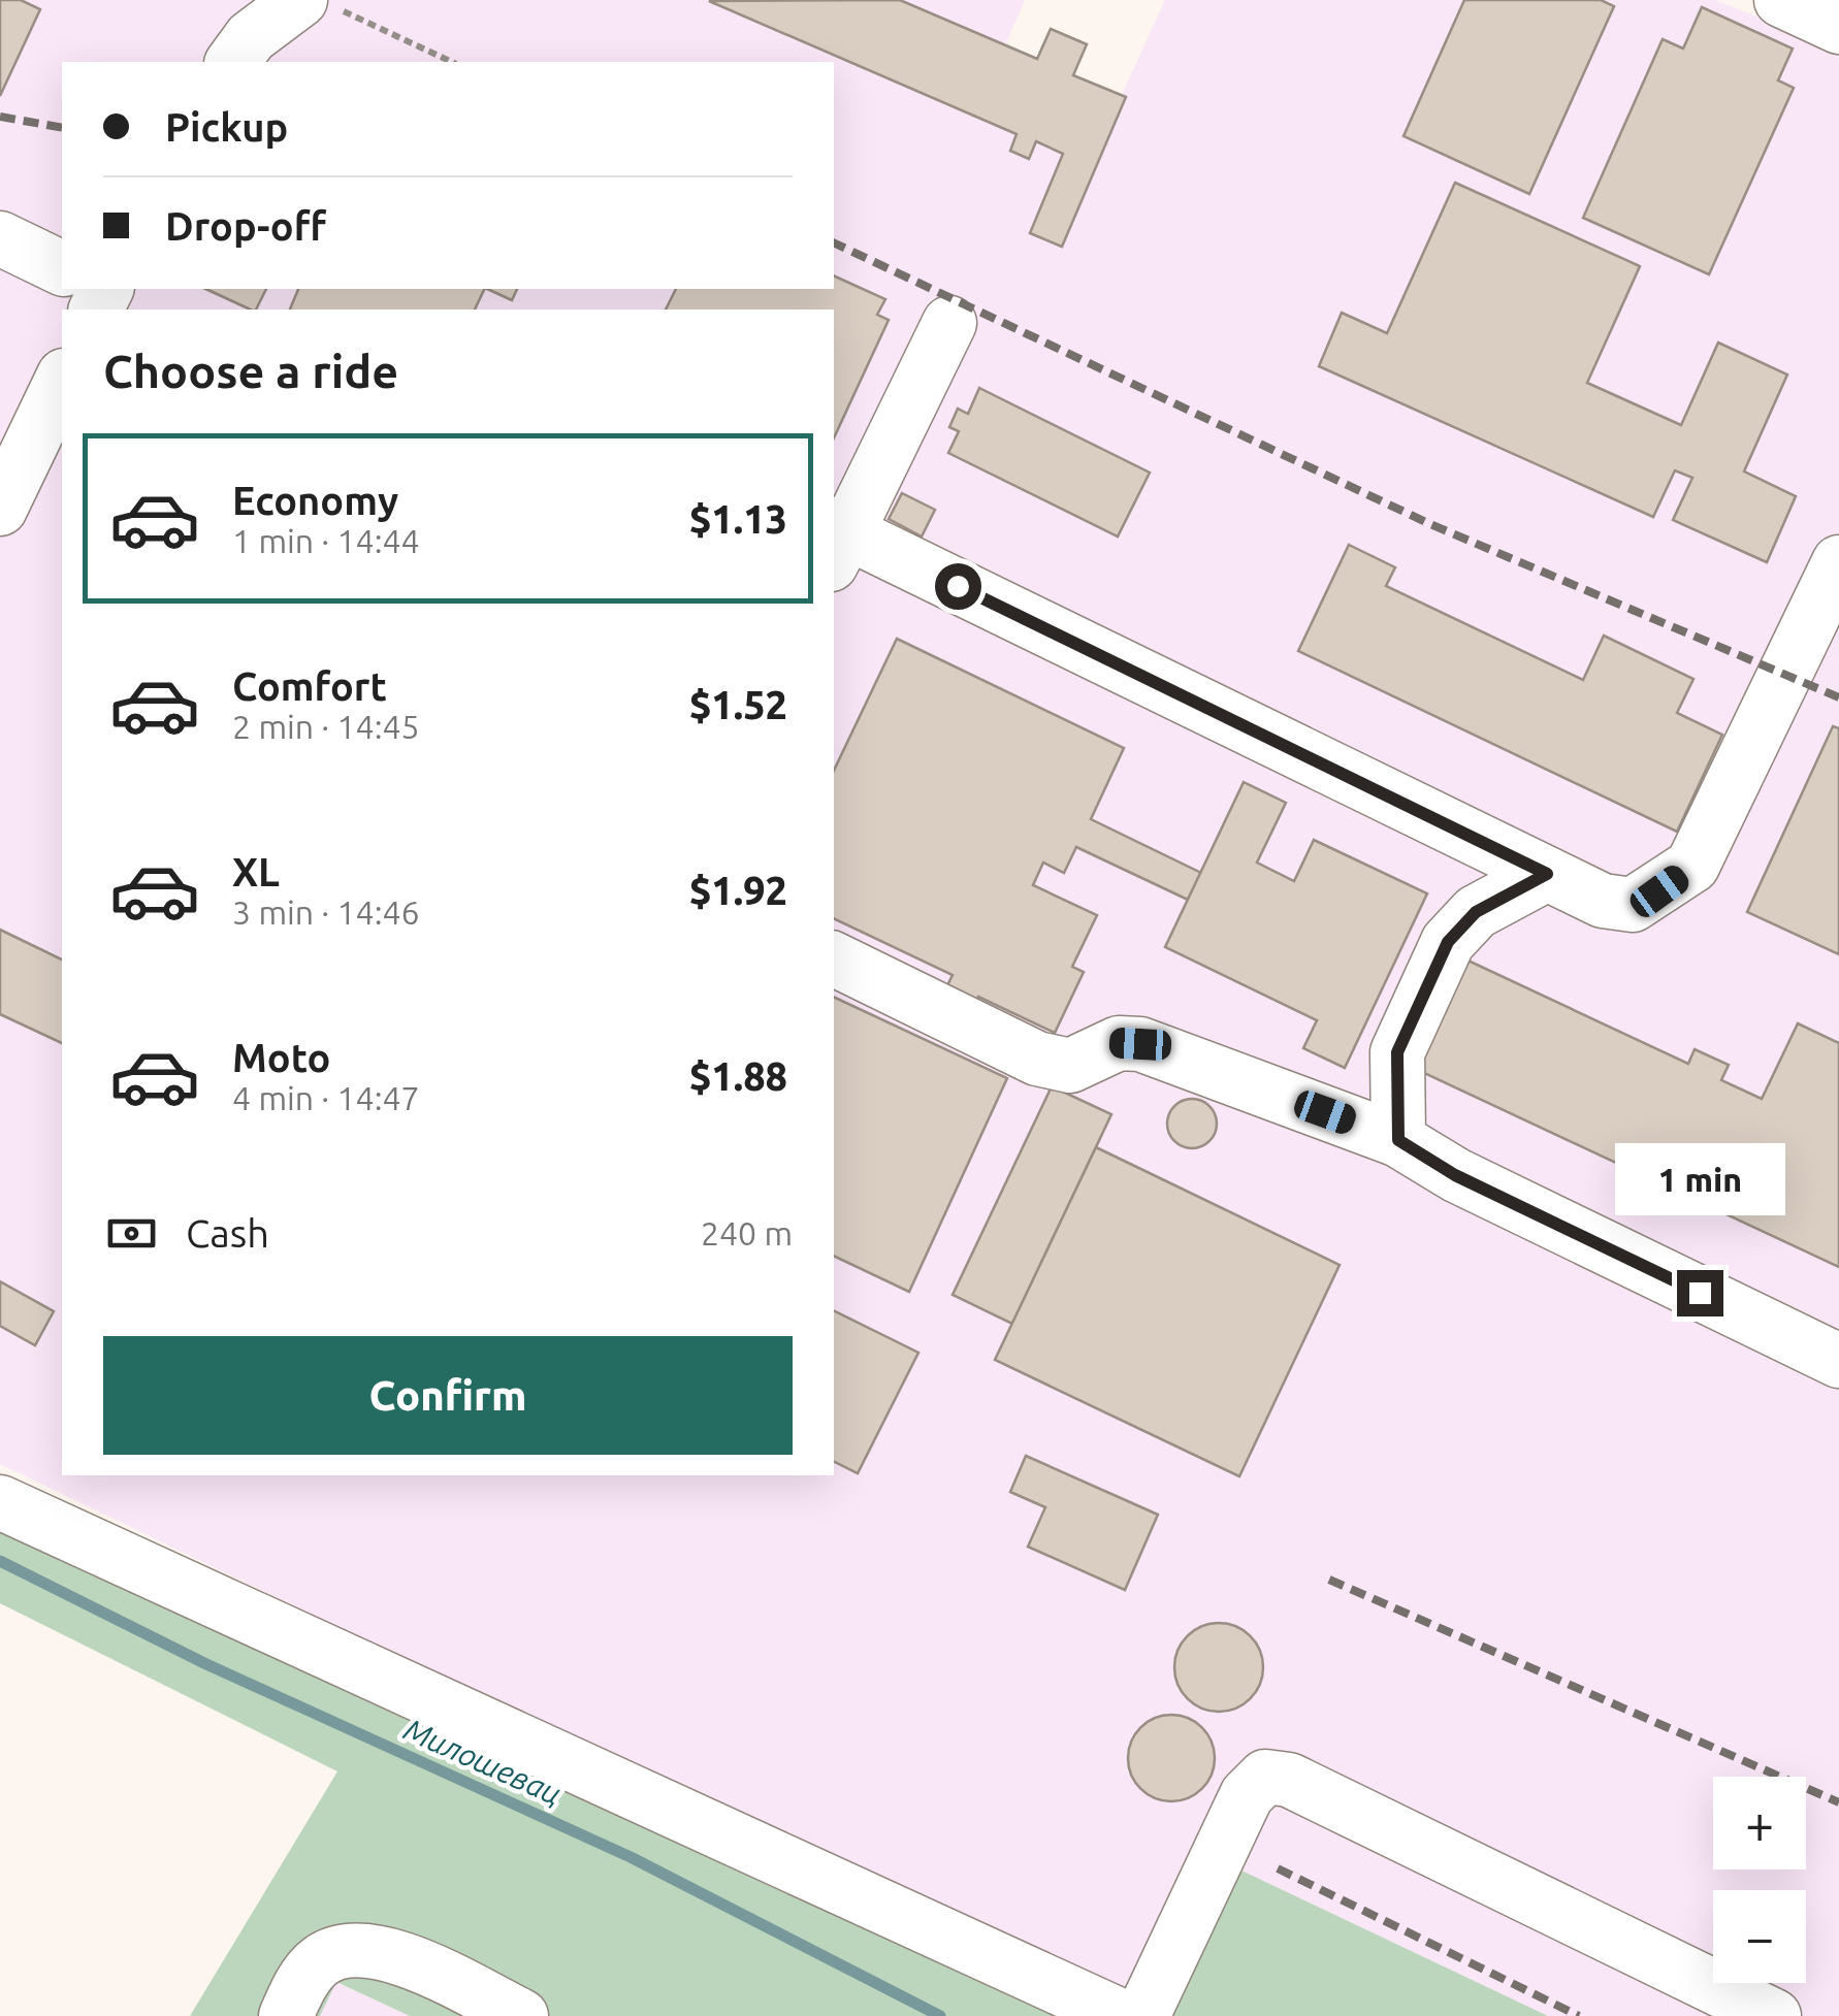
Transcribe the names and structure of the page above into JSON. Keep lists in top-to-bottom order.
{
  "water": ["Милошевац"],
  "page": {
    "banner": ["Pickup", "Drop-off"],
    "heading": "Choose a ride",
    "list": [
      {
        "name": "Economy",
        "note": "1 min · 14:44",
        "value": "$1.13"
      },
      {
        "name": "Comfort",
        "note": "2 min · 14:45",
        "value": "$1.52"
      },
      {
        "name": "XL",
        "note": "3 min · 14:46",
        "value": "$1.92"
      },
      {
        "name": "Moto",
        "note": "4 min · 14:47",
        "value": "$1.88"
      }
    ],
    "bubble": "1 min",
    "pay": ["Cash", "240 m"],
    "buttons": "Confirm",
    "map_buttons": ["+", "−"]
  }
}
